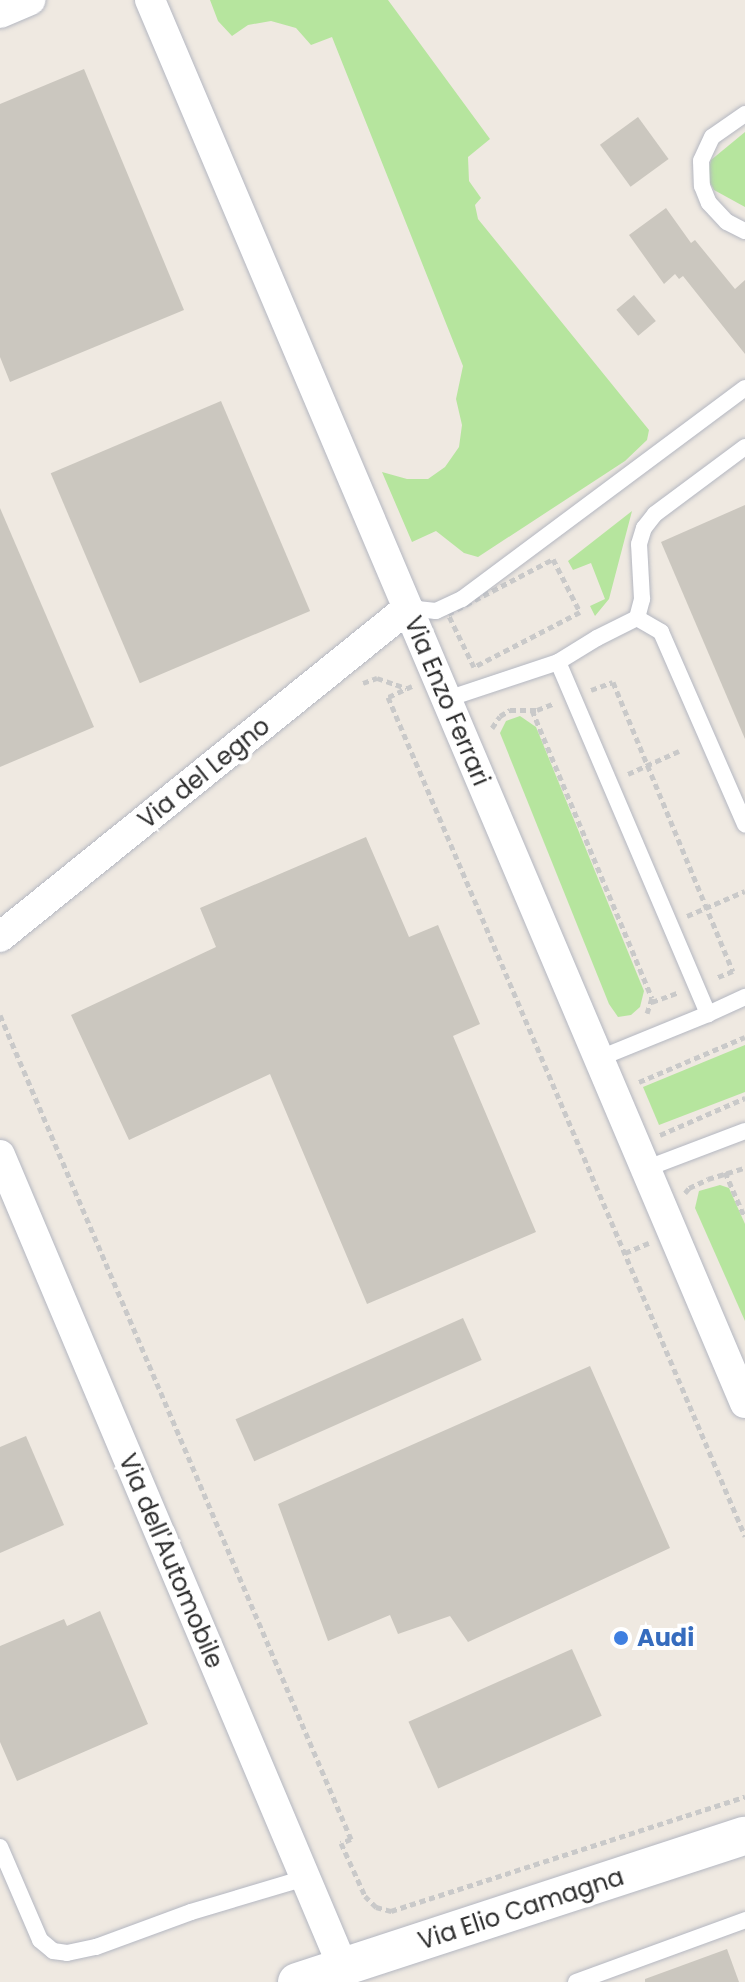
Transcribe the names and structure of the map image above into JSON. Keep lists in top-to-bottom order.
{
  "streets": {
    "street": [
      "Via Enzo Ferrari",
      "Via del Legno",
      "Via dell'Automobile",
      "Via Elio Camagna"
    ]
  },
  "crossings": [
    ["Via Enzo Ferrari", "Via del Legno"],
    ["Via dell'Automobile", "Via Elio Camagna"]
  ],
  "places": ["Audi"]
}
